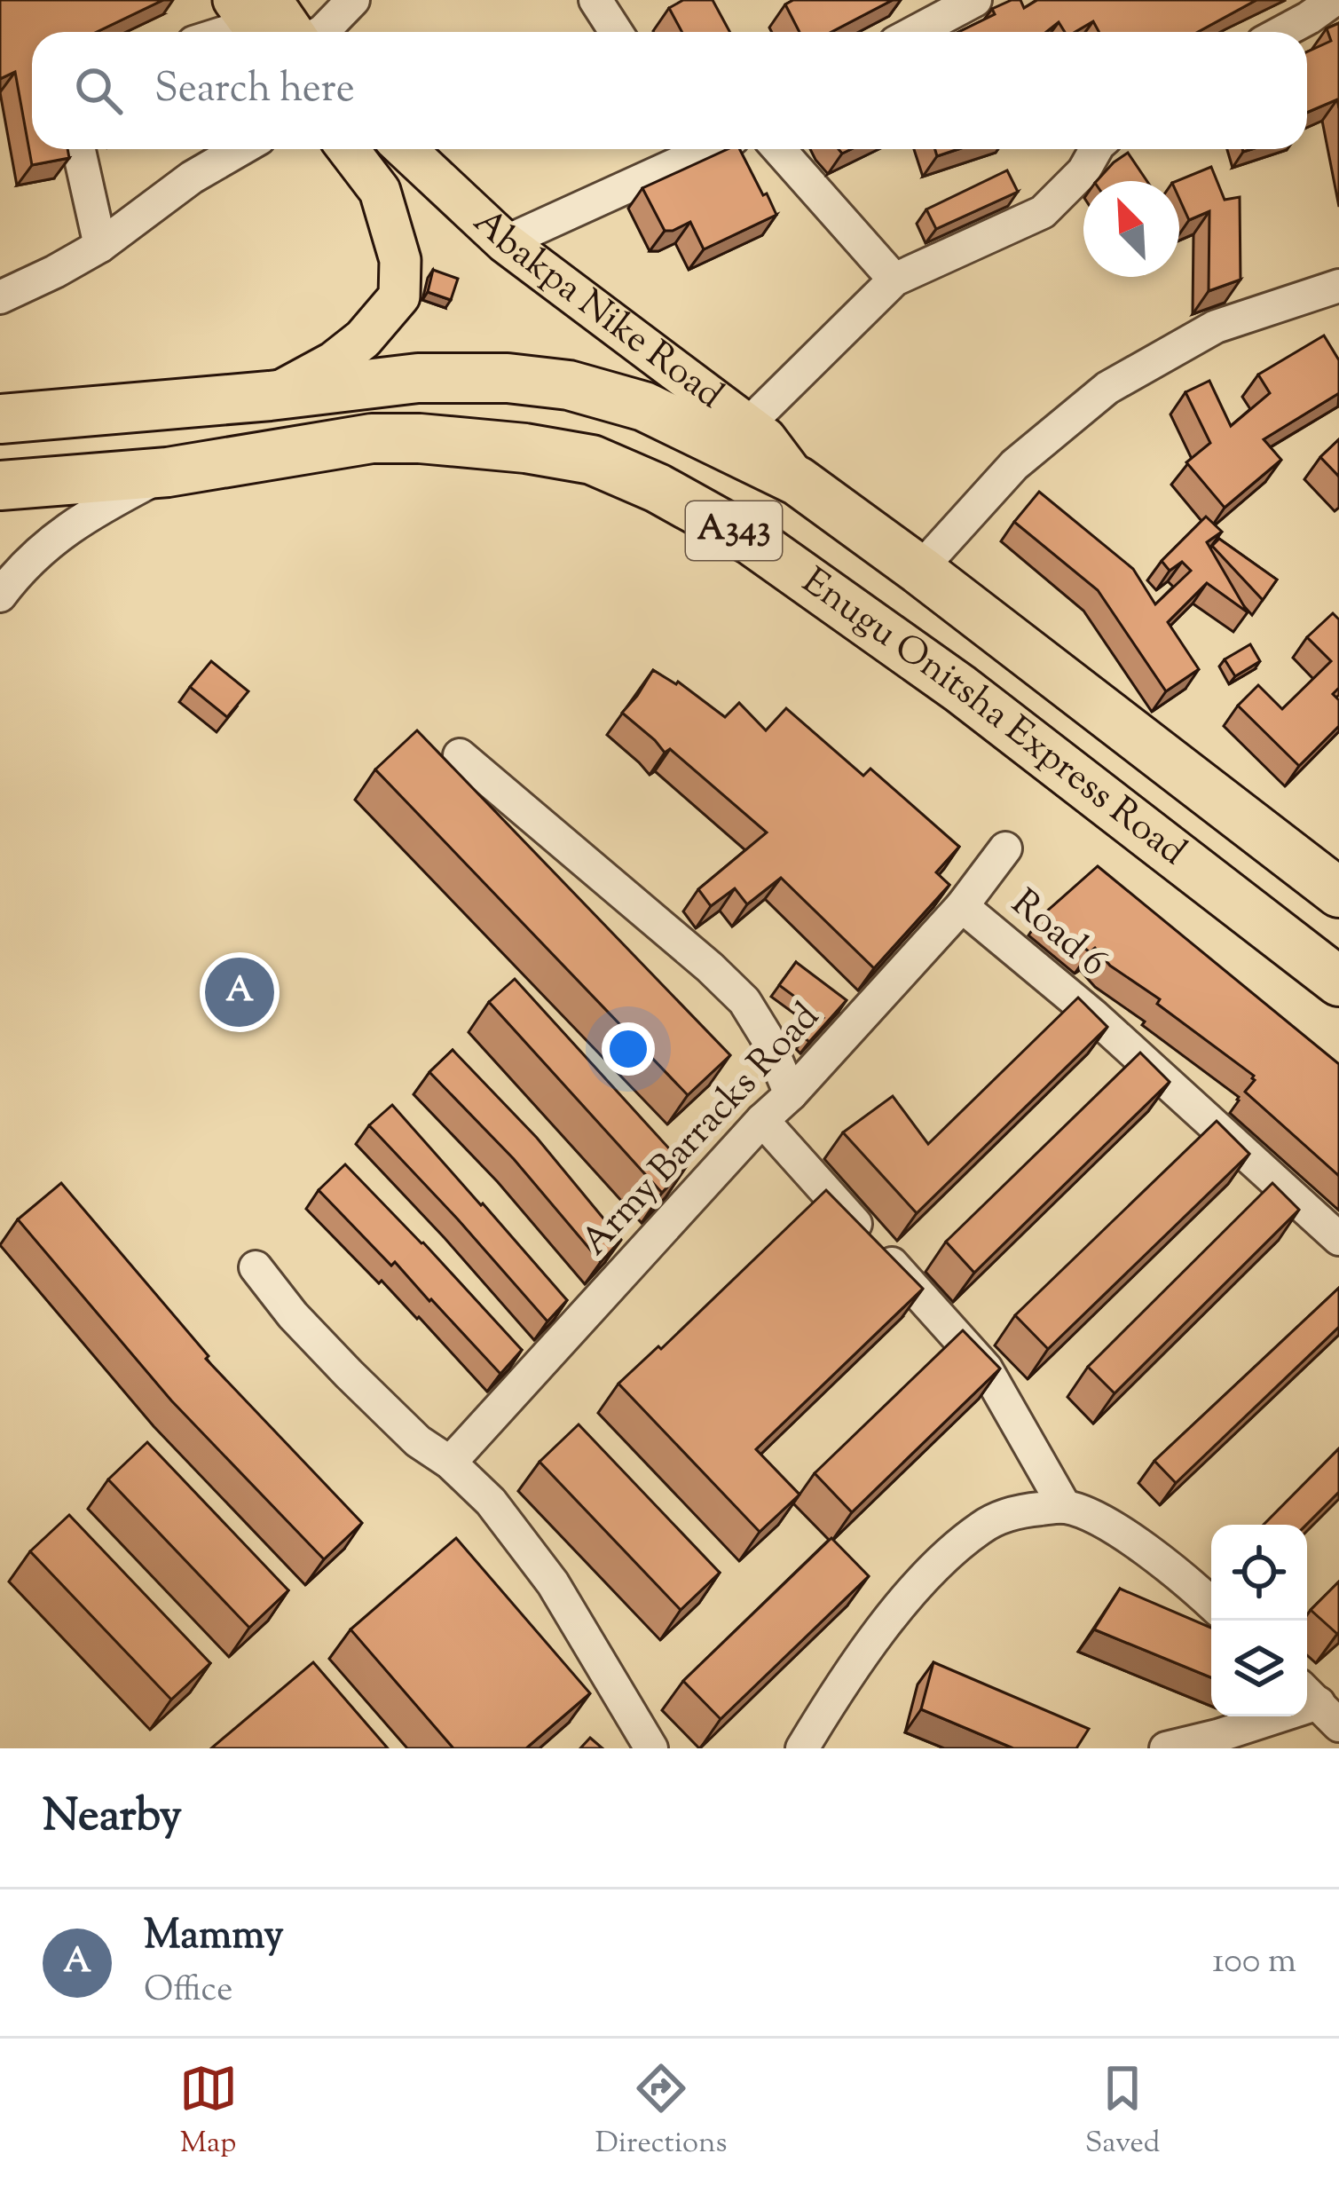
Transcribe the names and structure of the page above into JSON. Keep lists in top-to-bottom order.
{
  "streets": {
    "highway": ["A343", "Enugu Onitsha Express Road"],
    "main road": ["Abakpa Nike Road"],
    "street": ["Road 6", "Army Barracks Road"]
  },
  "crossings": [
    ["Abakpa Nike Road", "Enugu Onitsha Express Road"],
    ["Road 6", "Army Barracks Road"]
  ],
  "north": "top left",
  "page": {
    "search": "Search here",
    "pins": "A",
    "heading": "Nearby",
    "list": [
      {
        "mark": "A",
        "name": "Mammy",
        "note": "Office",
        "value": "100 m"
      }
    ],
    "nav": ["Map", "Directions", "Saved"]
  }
}
